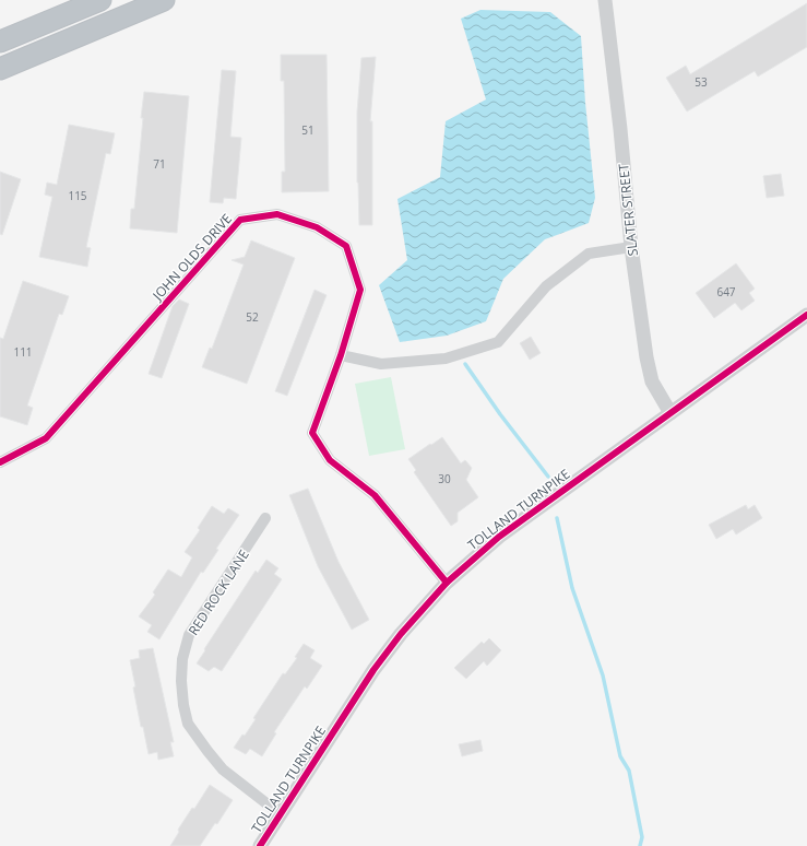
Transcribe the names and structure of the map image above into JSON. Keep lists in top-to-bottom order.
{
  "streets": {
    "street": [
      "SLATER STREET",
      "JOHN OLDS DRIVE",
      "TOLLAND TURNPIKE",
      "RED ROCK LANE"
    ]
  },
  "crossings": [
    ["SLATER STREET", "TOLLAND TURNPIKE"],
    ["JOHN OLDS DRIVE", "TOLLAND TURNPIKE"],
    ["TOLLAND TURNPIKE", "RED ROCK LANE"]
  ],
  "house_numbers": [
    "53",
    "51",
    "71",
    "115",
    "647",
    "52",
    "111",
    "30"
  ]
}
